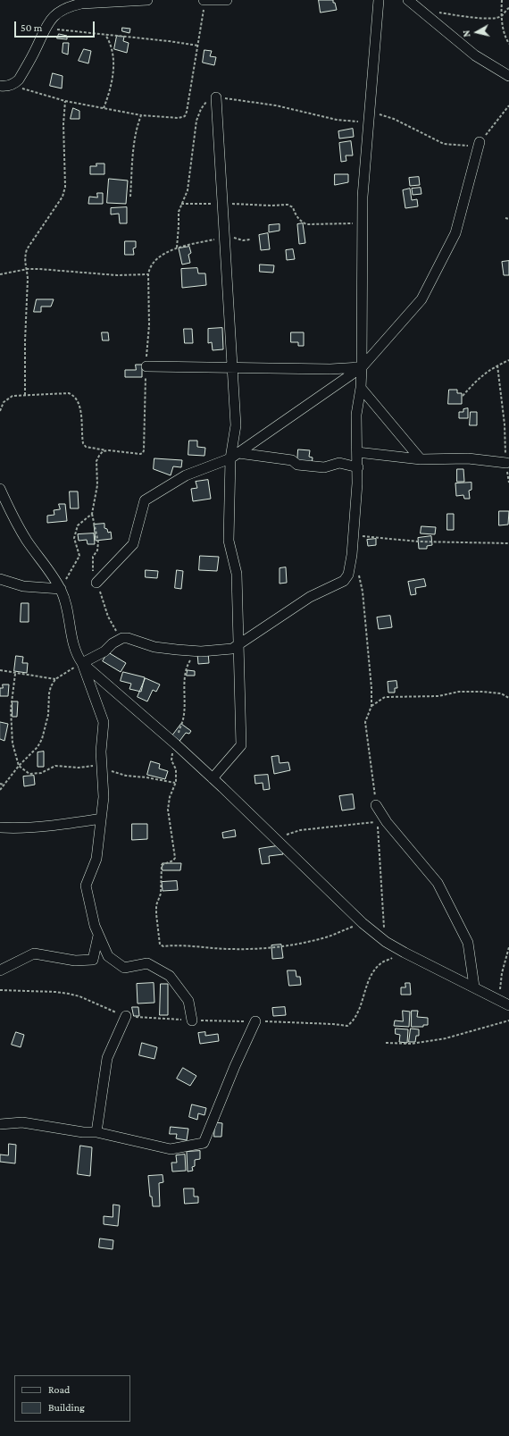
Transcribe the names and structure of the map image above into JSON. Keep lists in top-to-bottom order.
{
  "legend": ["Road", "Building"],
  "scale_bar": "50 m",
  "north": "left"
}
